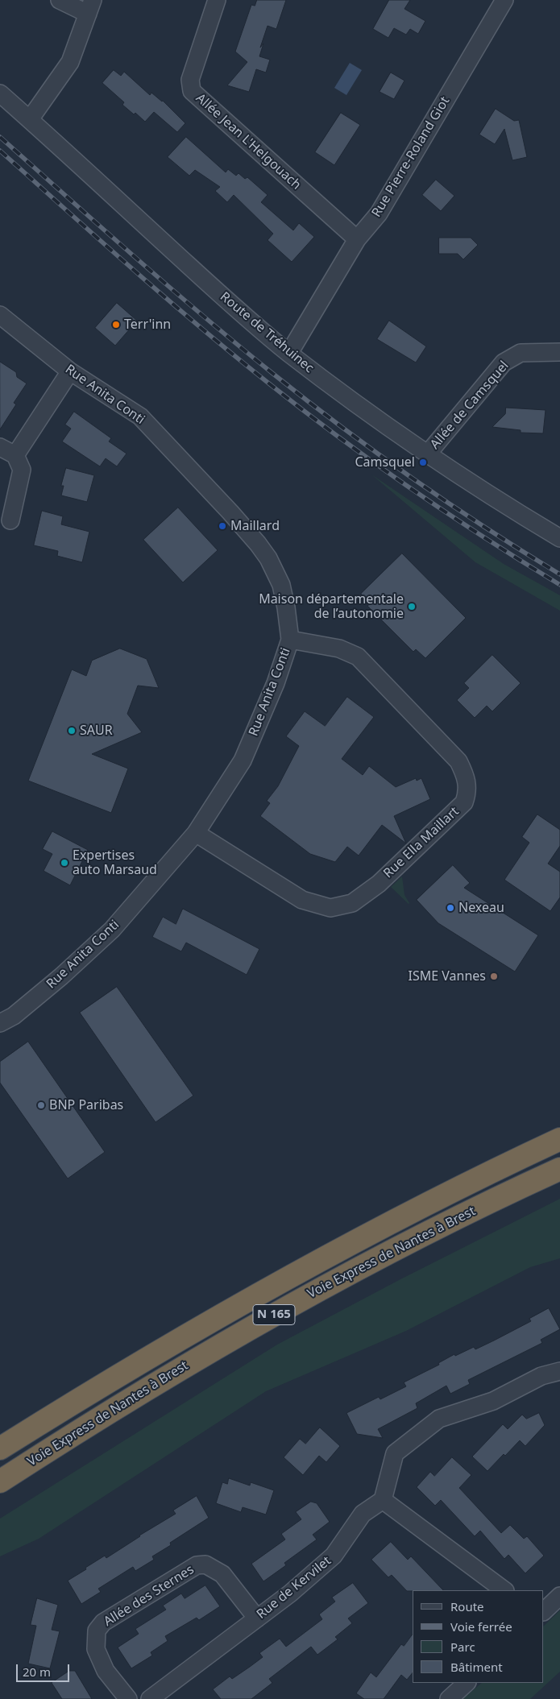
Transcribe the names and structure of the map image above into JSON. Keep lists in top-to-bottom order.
{
  "streets": {
    "highway": ["Voie Express de Nantes à Brest", "N 165"],
    "street": [
      "Allée Jean L'Helgouach",
      "Rue Pierre-Roland Giot",
      "Route de Tréhuinec",
      "Rue Anita Conti",
      "Allée de Camsquel",
      "Rue Ella Maillart",
      "Rue de Kervilet",
      "Allée des Sternes"
    ]
  },
  "crossings": [
    ["Allée Jean L'Helgouach", "Rue Pierre-Roland Giot"],
    ["Rue Pierre-Roland Giot", "Route de Tréhuinec"],
    ["Route de Tréhuinec", "Allée de Camsquel"],
    ["Rue Anita Conti", "Rue Ella Maillart"],
    ["Rue de Kervilet", "Allée des Sternes"]
  ],
  "places": [
    "Terr'inn",
    "Camsquel",
    "Maillard",
    "Maison départementale de l’autonomie",
    "SAUR",
    "Expertises auto Marsaud",
    "Nexeau",
    "ISME Vannes",
    "BNP Paribas"
  ],
  "legend": [
    "Route",
    "Voie ferrée",
    "Parc",
    "Bâtiment"
  ],
  "scale_bar": "20 m"
}
